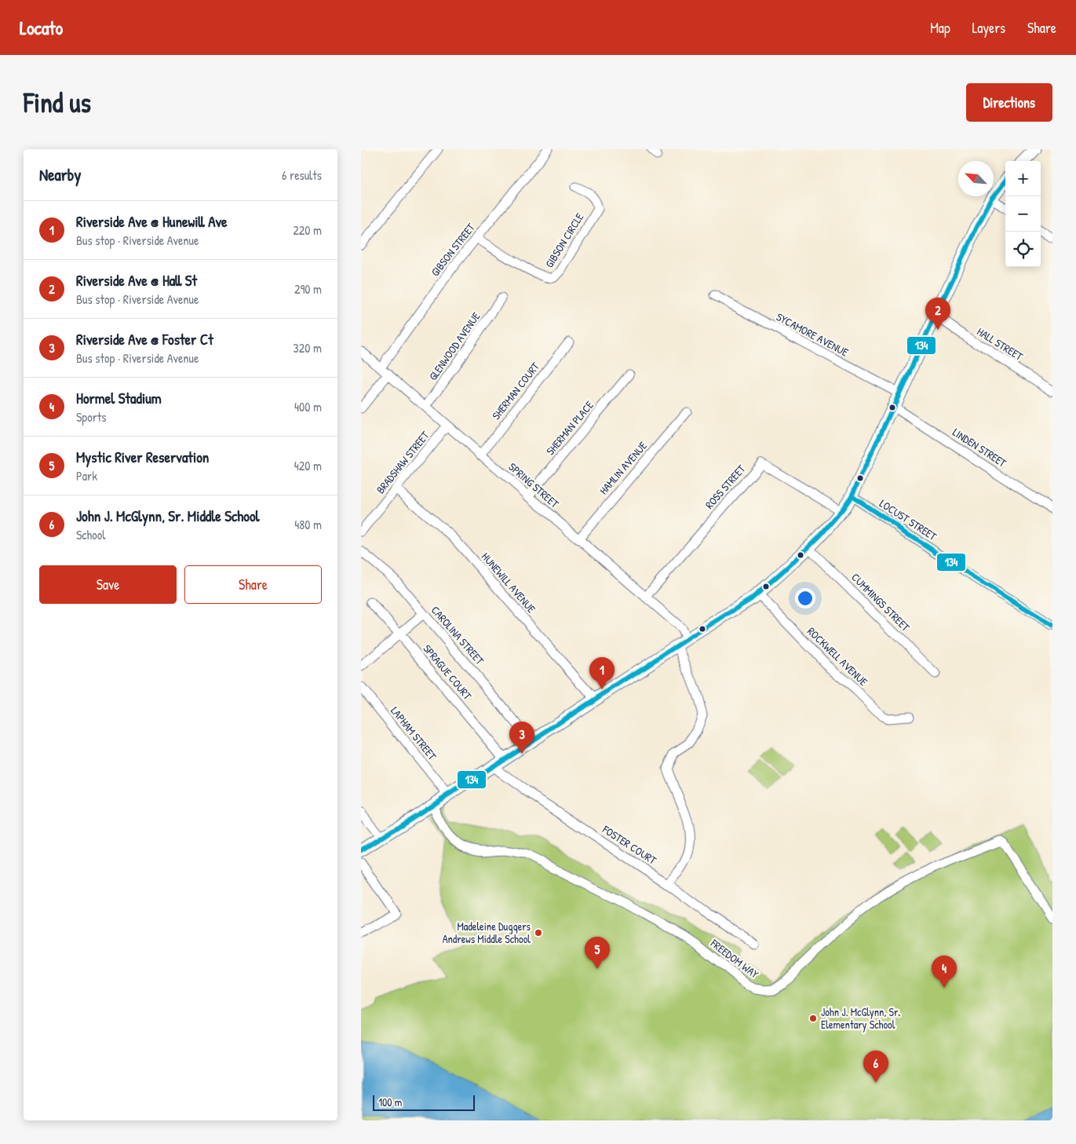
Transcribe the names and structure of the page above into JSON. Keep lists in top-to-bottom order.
{
  "streets": {
    "street": [
      "GIBSON CIRCLE",
      "GIBSON STREET",
      "SYCAMORE AVENUE",
      "HALL STREET",
      "GLENWOOD AVENUE",
      "SHERMAN COURT",
      "SHERMAN PLACE",
      "LINDEN STREET",
      "BRADSHAW STREET",
      "HAMLIN AVENUE",
      "SPRING STREET",
      "ROSS STREET",
      "LOCUST STREET",
      "HUNEWILL AVENUE",
      "CUMMINGS STREET",
      "CAROLINA STREET",
      "ROCKWELL AVENUE",
      "SPRAGUE COURT",
      "LAPHAM STREET",
      "FOSTER COURT",
      "FREEDOM WAY"
    ]
  },
  "crossings": [
    ["GIBSON CIRCLE", "GIBSON STREET"],
    ["GIBSON STREET", "SPRING STREET"],
    ["GLENWOOD AVENUE", "SPRING STREET"],
    ["SHERMAN COURT", "SPRING STREET"],
    ["SHERMAN PLACE", "SPRING STREET"],
    ["BRADSHAW STREET", "SPRING STREET"],
    ["BRADSHAW STREET", "HUNEWILL AVENUE"],
    ["HAMLIN AVENUE", "SPRING STREET"],
    ["SPRING STREET", "ROSS STREET"],
    ["SPRING STREET", "FOSTER COURT"]
  ],
  "places": ["Madeleine Duggers Andrews Middle School", "John J. McGlynn, Sr. Elementary School"],
  "lines": ["transit line 134"],
  "scale_bar": "100 m",
  "north": "top left",
  "page": {
    "header": "Locato",
    "nav": ["Map", "Layers", "Share"],
    "buttons": [
      "Directions",
      ["Save", "Share"]
    ],
    "title": "Find us",
    "heading": ["Nearby", "6 results"],
    "map_buttons": ["+", "−"],
    "list": [
      {
        "mark": "1",
        "name": "Riverside Ave @ Hunewill Ave",
        "note": "Bus stop · Riverside Avenue",
        "value": "220 m"
      },
      {
        "mark": "2",
        "name": "Riverside Ave @ Hall St",
        "note": "Bus stop · Riverside Avenue",
        "value": "290 m"
      },
      {
        "mark": "3",
        "name": "Riverside Ave @ Foster Ct",
        "note": "Bus stop · Riverside Avenue",
        "value": "320 m"
      },
      {
        "mark": "4",
        "name": "Hormel Stadium",
        "note": "Sports",
        "value": "400 m"
      },
      {
        "mark": "5",
        "name": "Mystic River Reservation",
        "note": "Park",
        "value": "420 m"
      },
      {
        "mark": "6",
        "name": "John J. McGlynn, Sr. Middle School",
        "note": "School",
        "value": "480 m"
      }
    ],
    "pins": [
      "2",
      "1",
      "3",
      "5",
      "4",
      "6"
    ],
    "scale": "100 m"
  }
}
